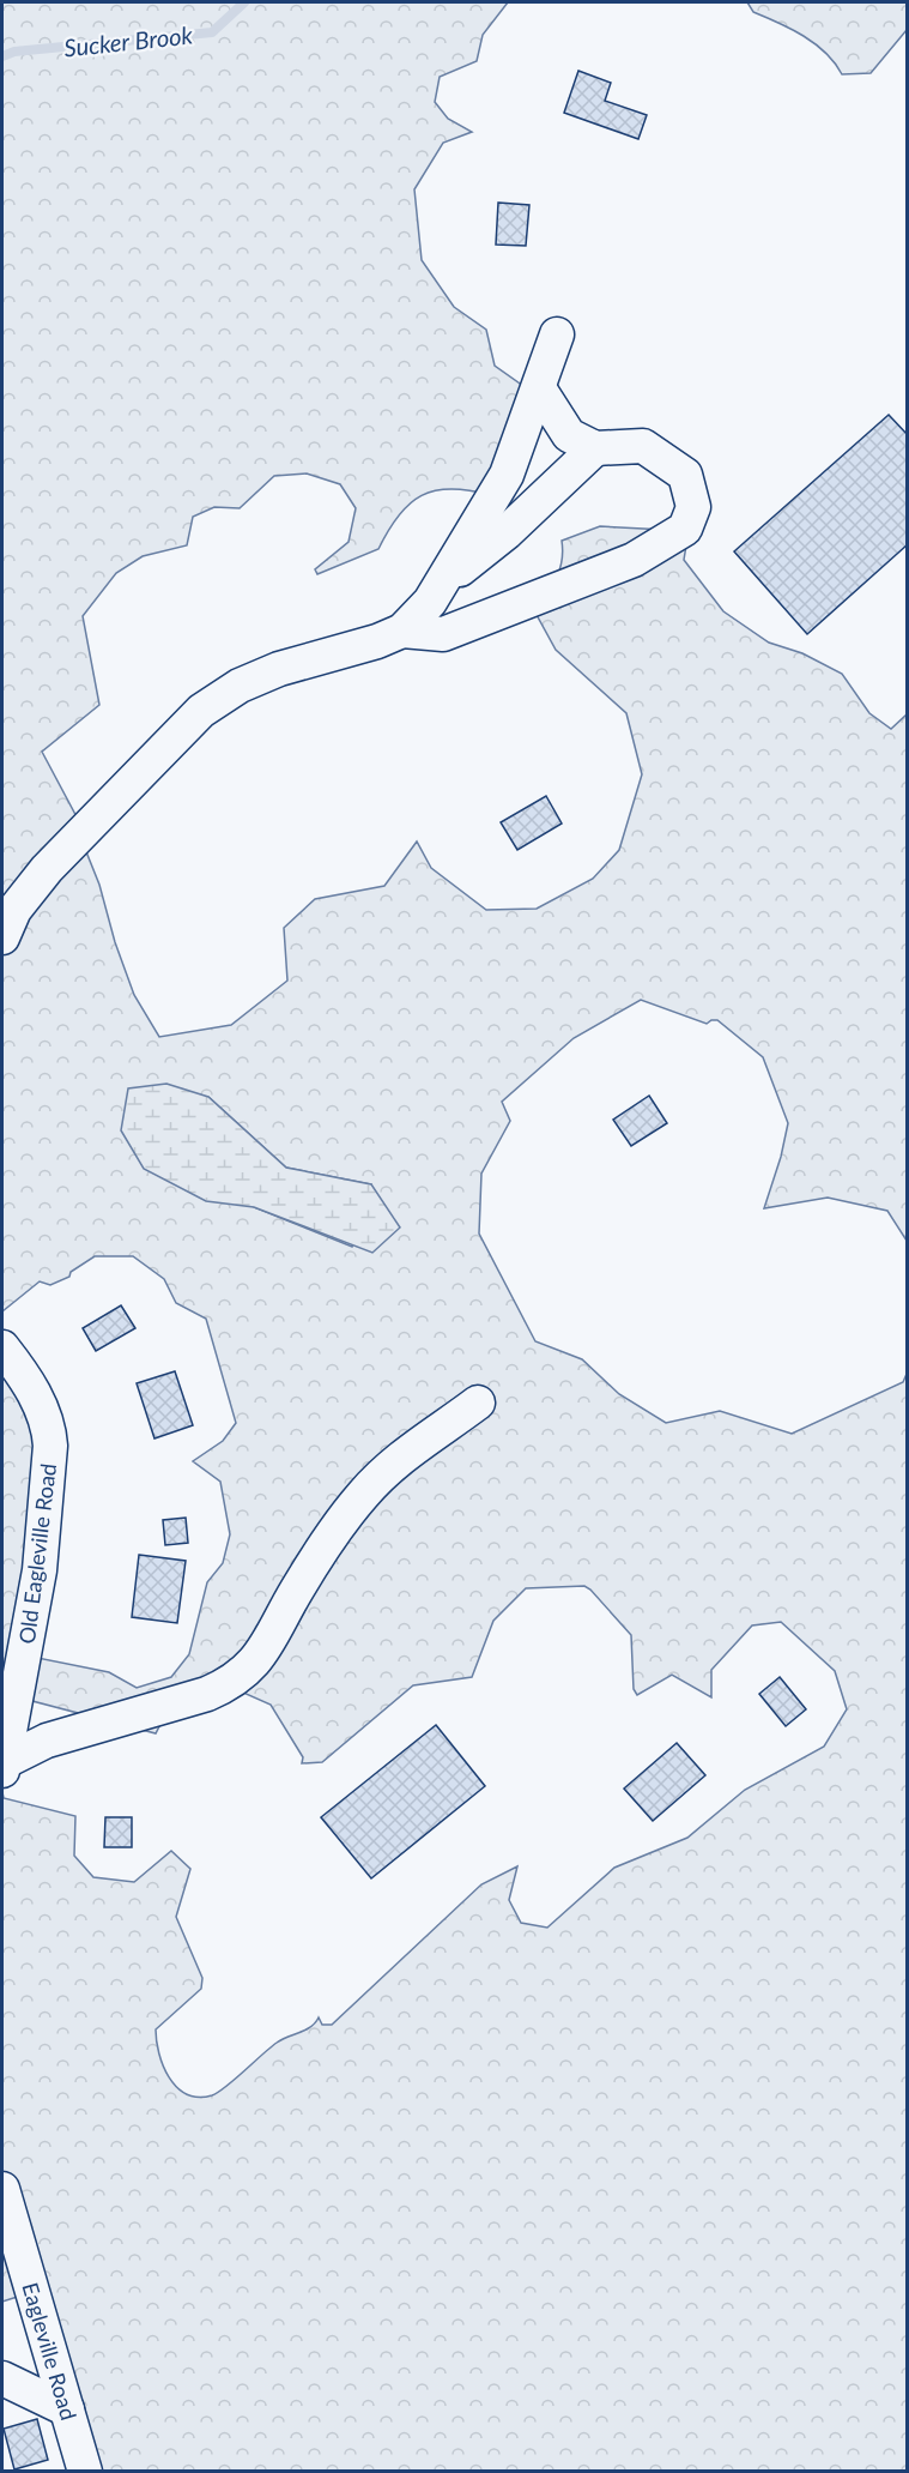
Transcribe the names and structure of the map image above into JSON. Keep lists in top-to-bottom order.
{
  "streets": {
    "street": ["Old Eagleville Road", "Eagleville Road"]
  },
  "water": ["Sucker Brook"]
}
